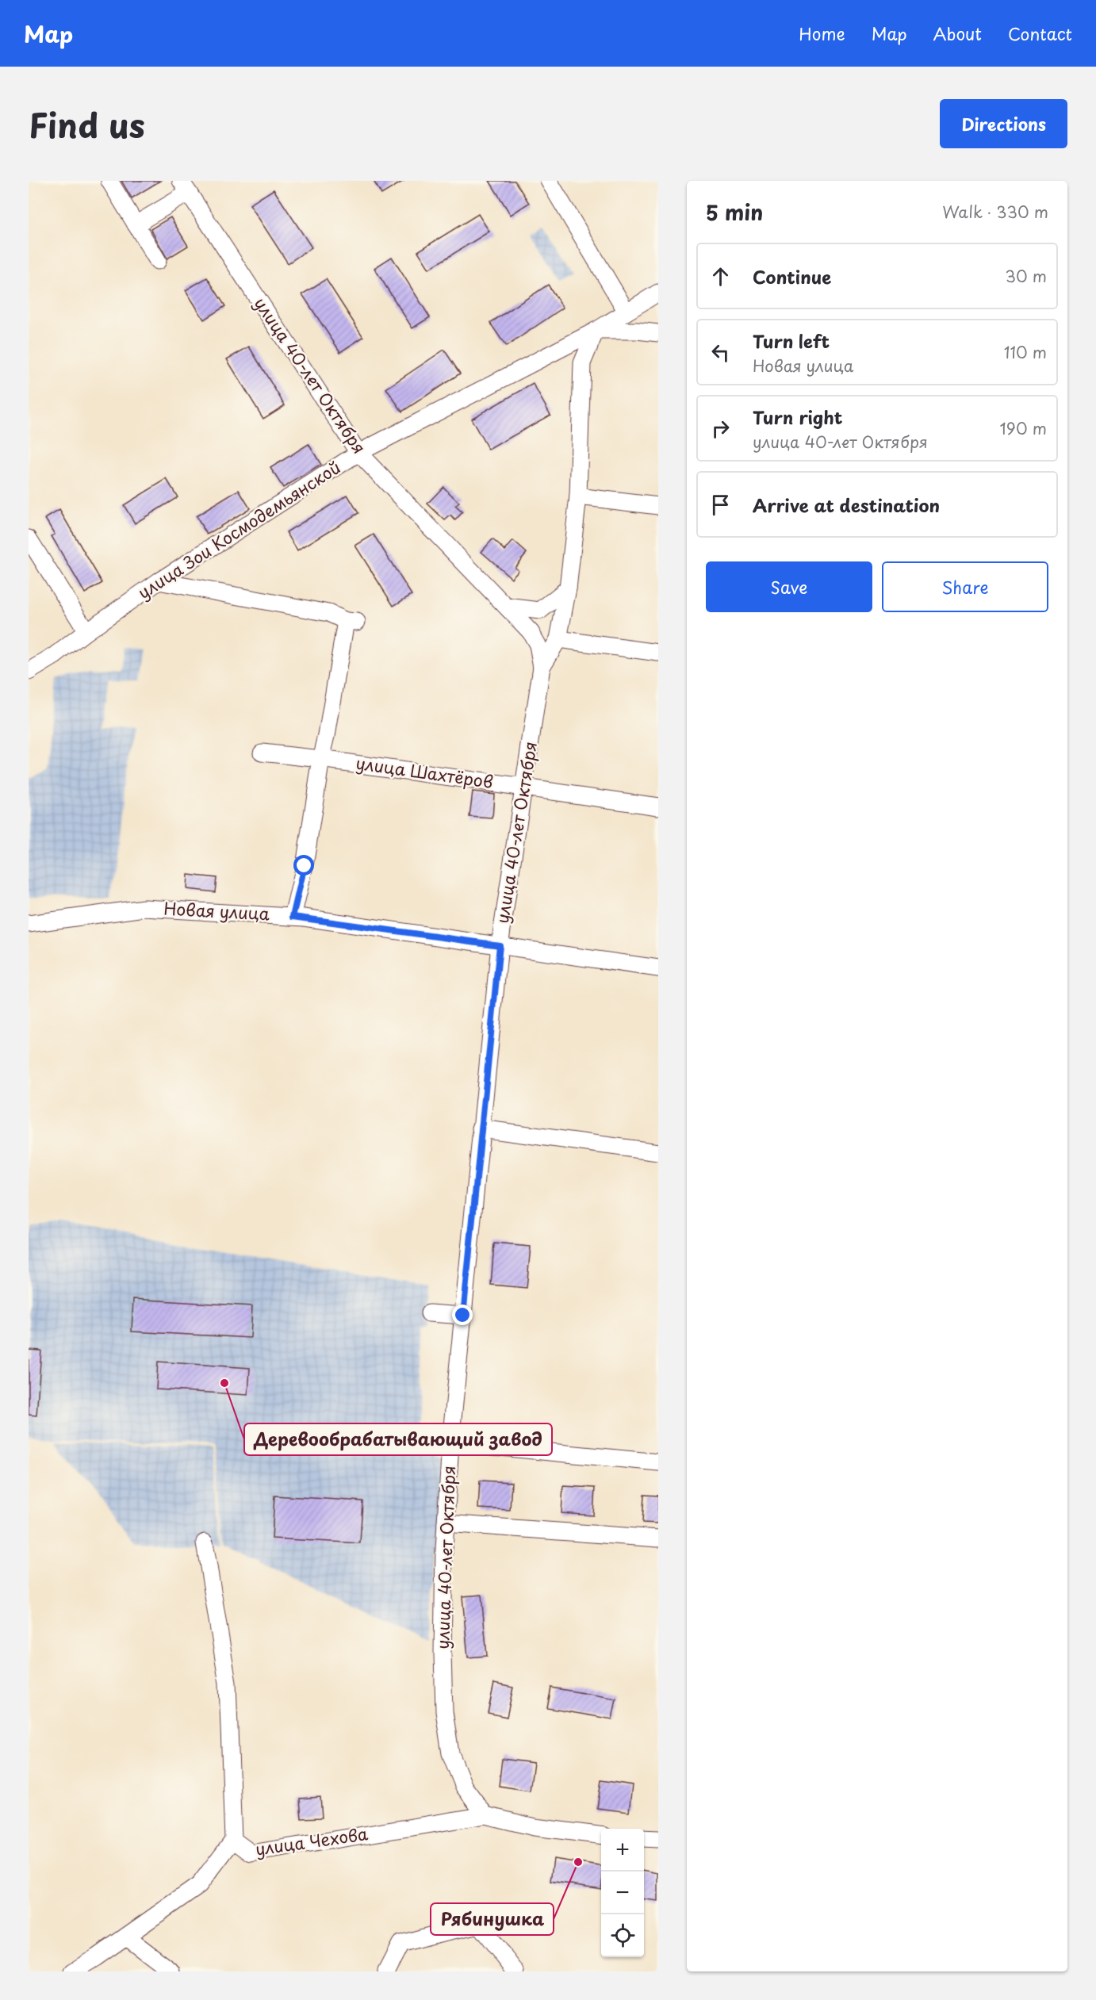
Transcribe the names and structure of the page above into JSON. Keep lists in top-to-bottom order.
{
  "streets": {
    "street": [
      "улица 40-лет Октября",
      "улица Зои Космодемьянской",
      "улица Шахтёров",
      "Новая улица",
      "улица Чехова"
    ]
  },
  "crossings": [
    ["улица 40-лет Октября", "улица Зои Космодемьянской"],
    ["улица 40-лет Октября", "улица Шахтёров"],
    ["улица 40-лет Октября", "Новая улица"],
    ["улица 40-лет Октября", "улица Чехова"]
  ],
  "places": ["Деревообрабатывающий завод", "Рябинушка"],
  "page": {
    "header": "Map",
    "nav": [
      "Home",
      "Map",
      "About",
      "Contact"
    ],
    "title": "Find us",
    "buttons": [
      "Directions",
      ["Save", "Share"]
    ],
    "heading": ["5 min", "Walk · 330 m"],
    "list": [
      ["Continue", "30 m"],
      ["Turn left", "Новая улица", "110 m"],
      ["Turn right", "улица 40-лет Октября", "190 m"],
      "Arrive at destination"
    ],
    "map_buttons": ["+", "−"]
  }
}
